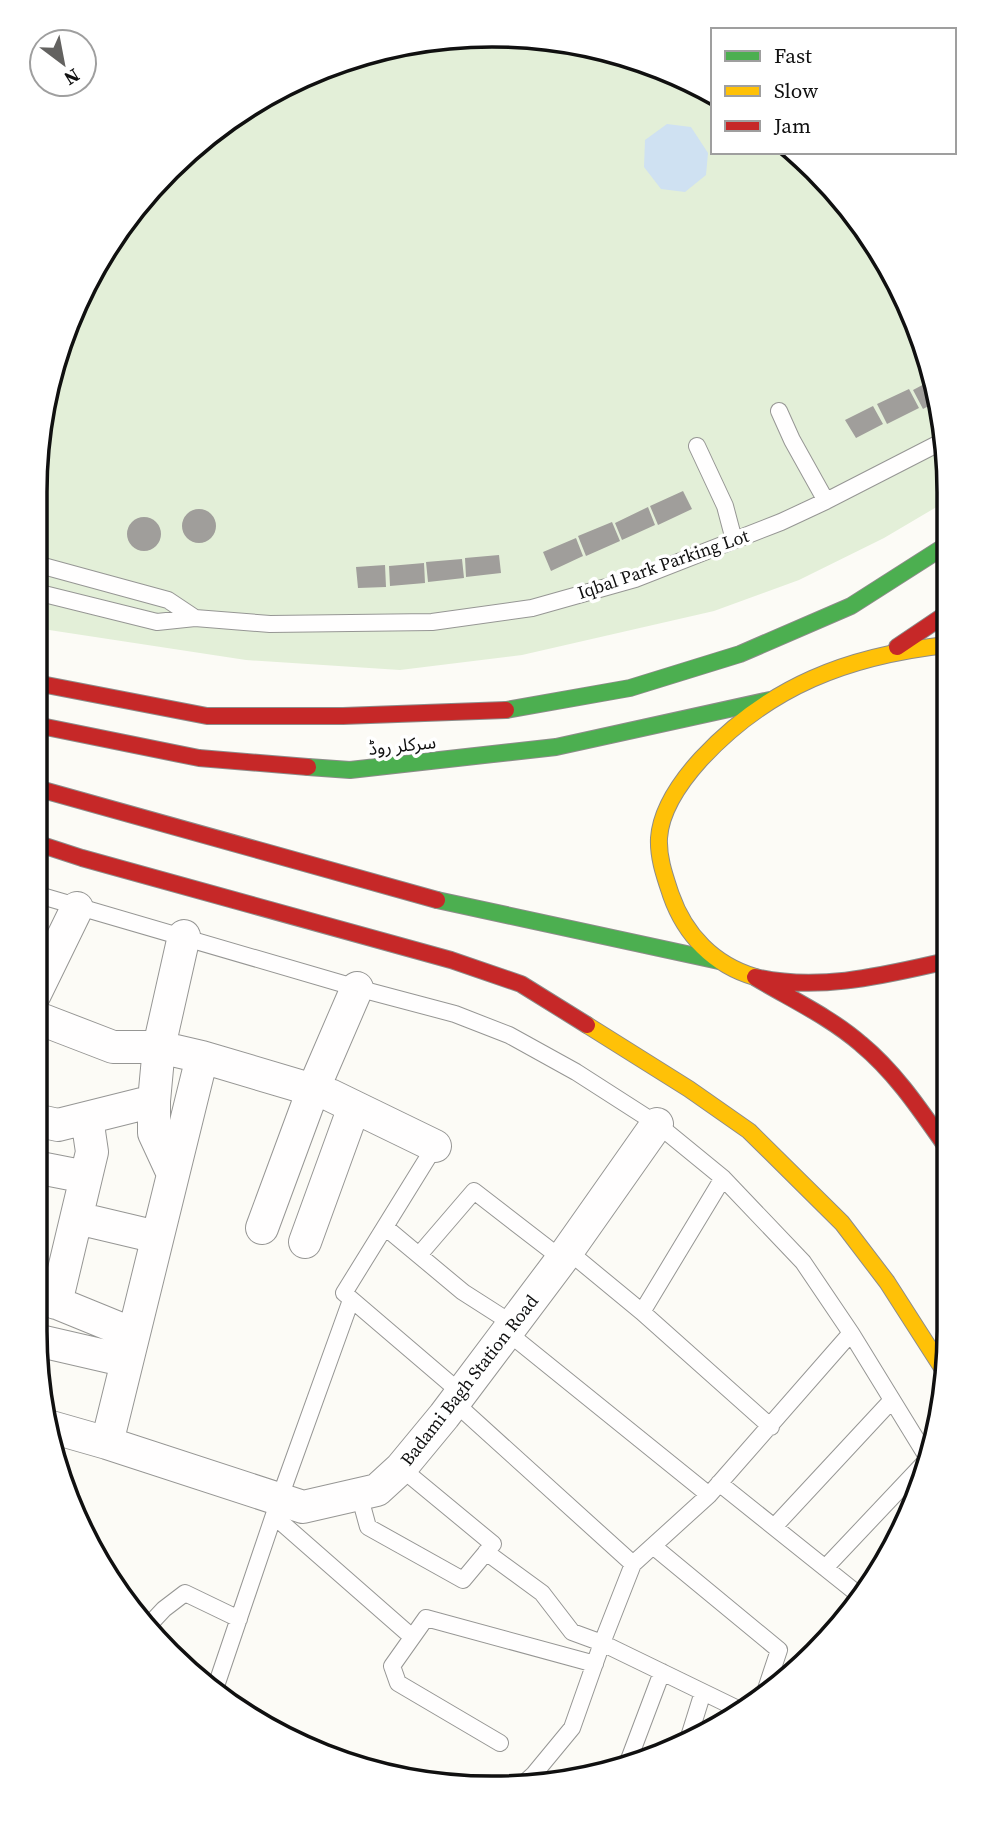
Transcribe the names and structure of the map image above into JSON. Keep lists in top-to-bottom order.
{
  "streets": {
    "main road": ["سرکلر روڈ"],
    "street": ["Badami Bagh Station Road"],
    "lane": ["Iqbal Park Parking Lot"]
  },
  "legend": ["Fast", "Slow", "Jam"],
  "north": "bottom right"
}
